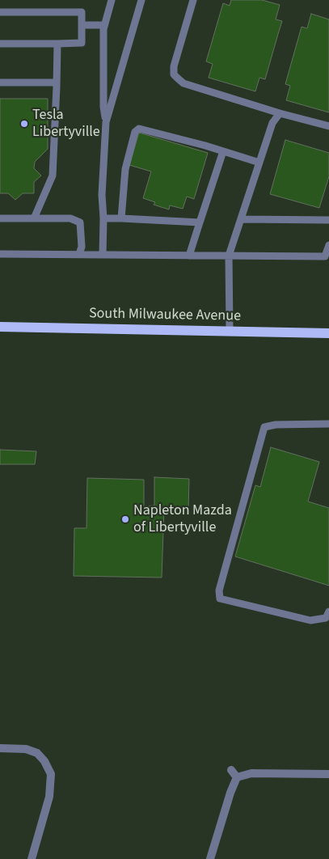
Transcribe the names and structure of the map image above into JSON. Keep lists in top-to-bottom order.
{
  "streets": {
    "main road": ["South Milwaukee Avenue"]
  },
  "places": ["Tesla Libertyville", "Napleton Mazda of Libertyville"]
}
